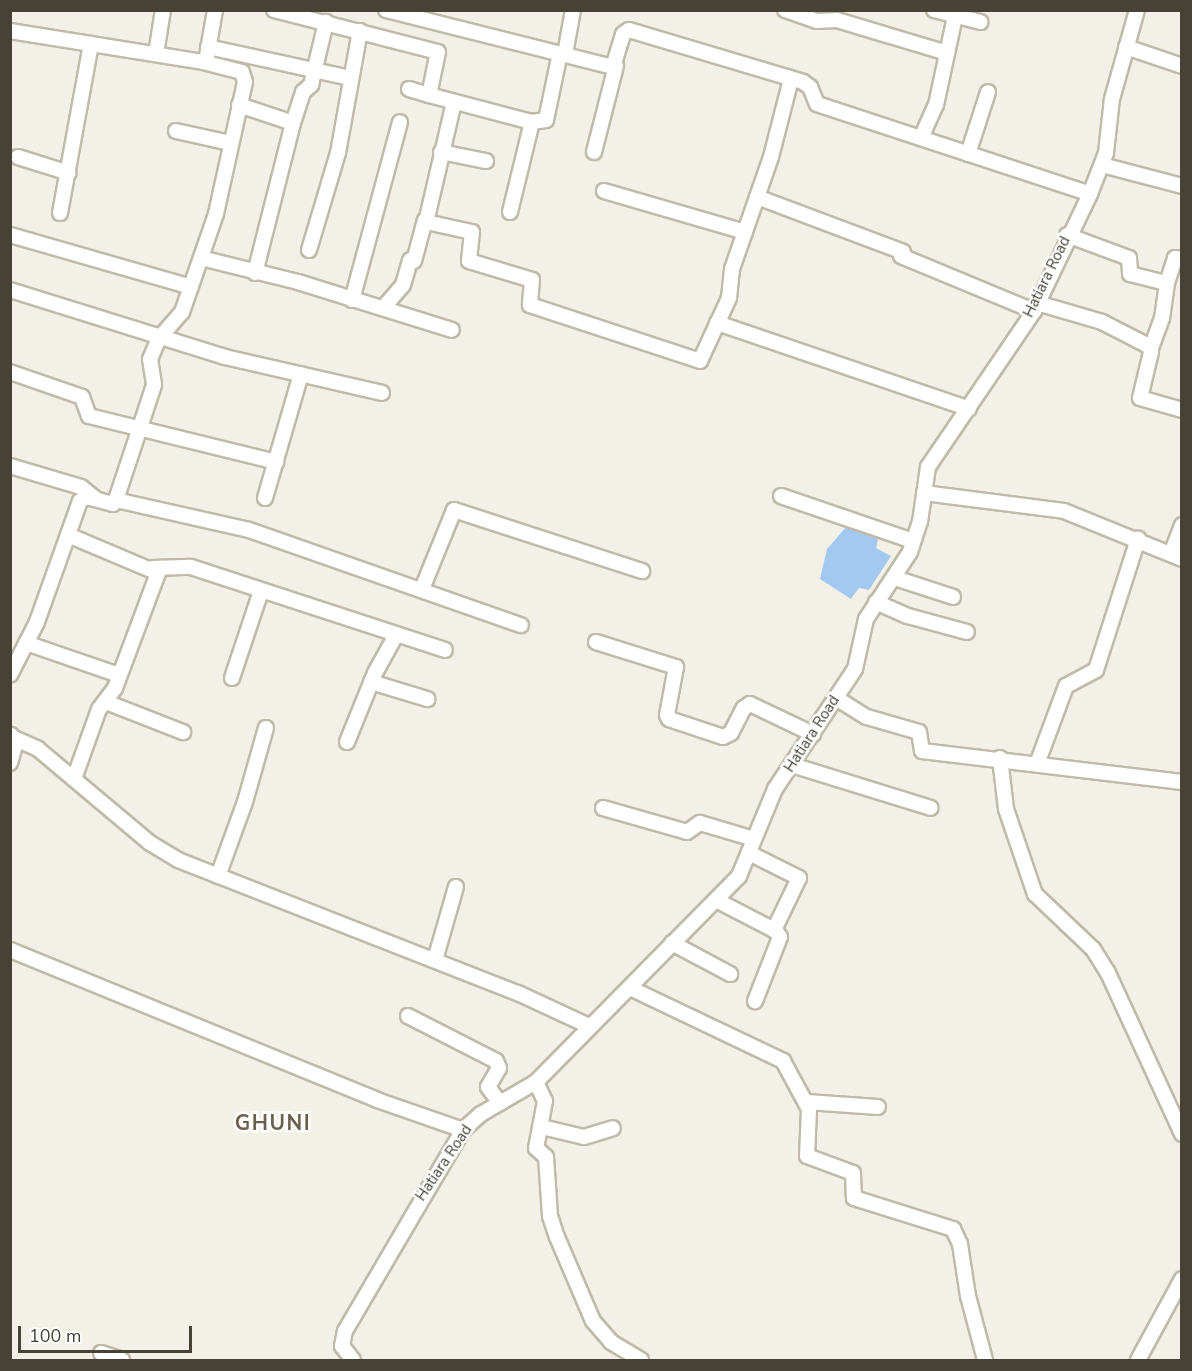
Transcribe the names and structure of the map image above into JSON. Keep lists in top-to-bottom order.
{
  "streets": {
    "street": ["Hatiara Road"]
  },
  "districts": ["GHUNI"],
  "scale_bar": "100 m"
}
